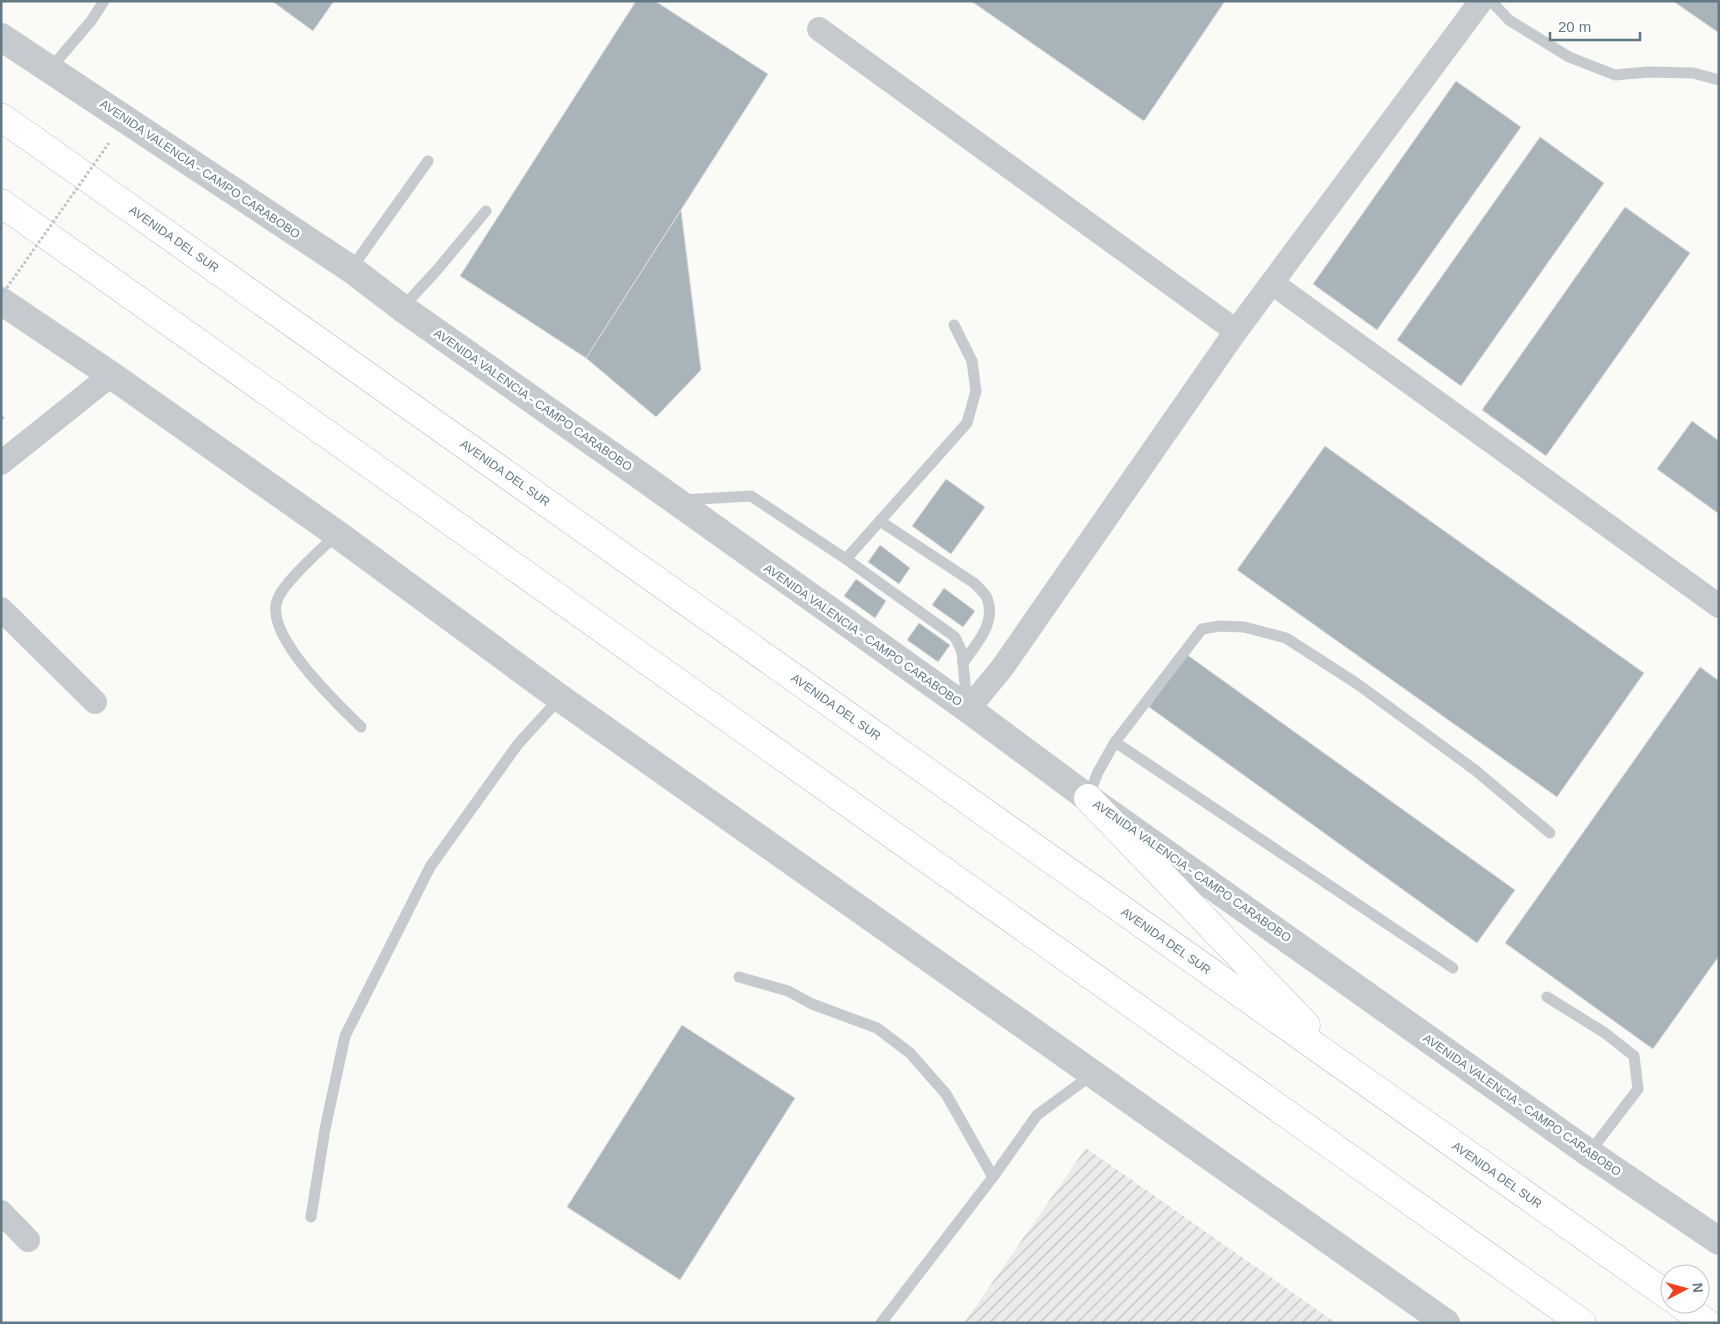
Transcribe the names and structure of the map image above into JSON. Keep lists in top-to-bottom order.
{
  "streets": {
    "highway": ["AVENIDA DEL SUR"],
    "street": ["AVENIDA VALENCIA - CAMPO CARABOBO"]
  },
  "scale_bar": "20 m",
  "north": "right"
}
